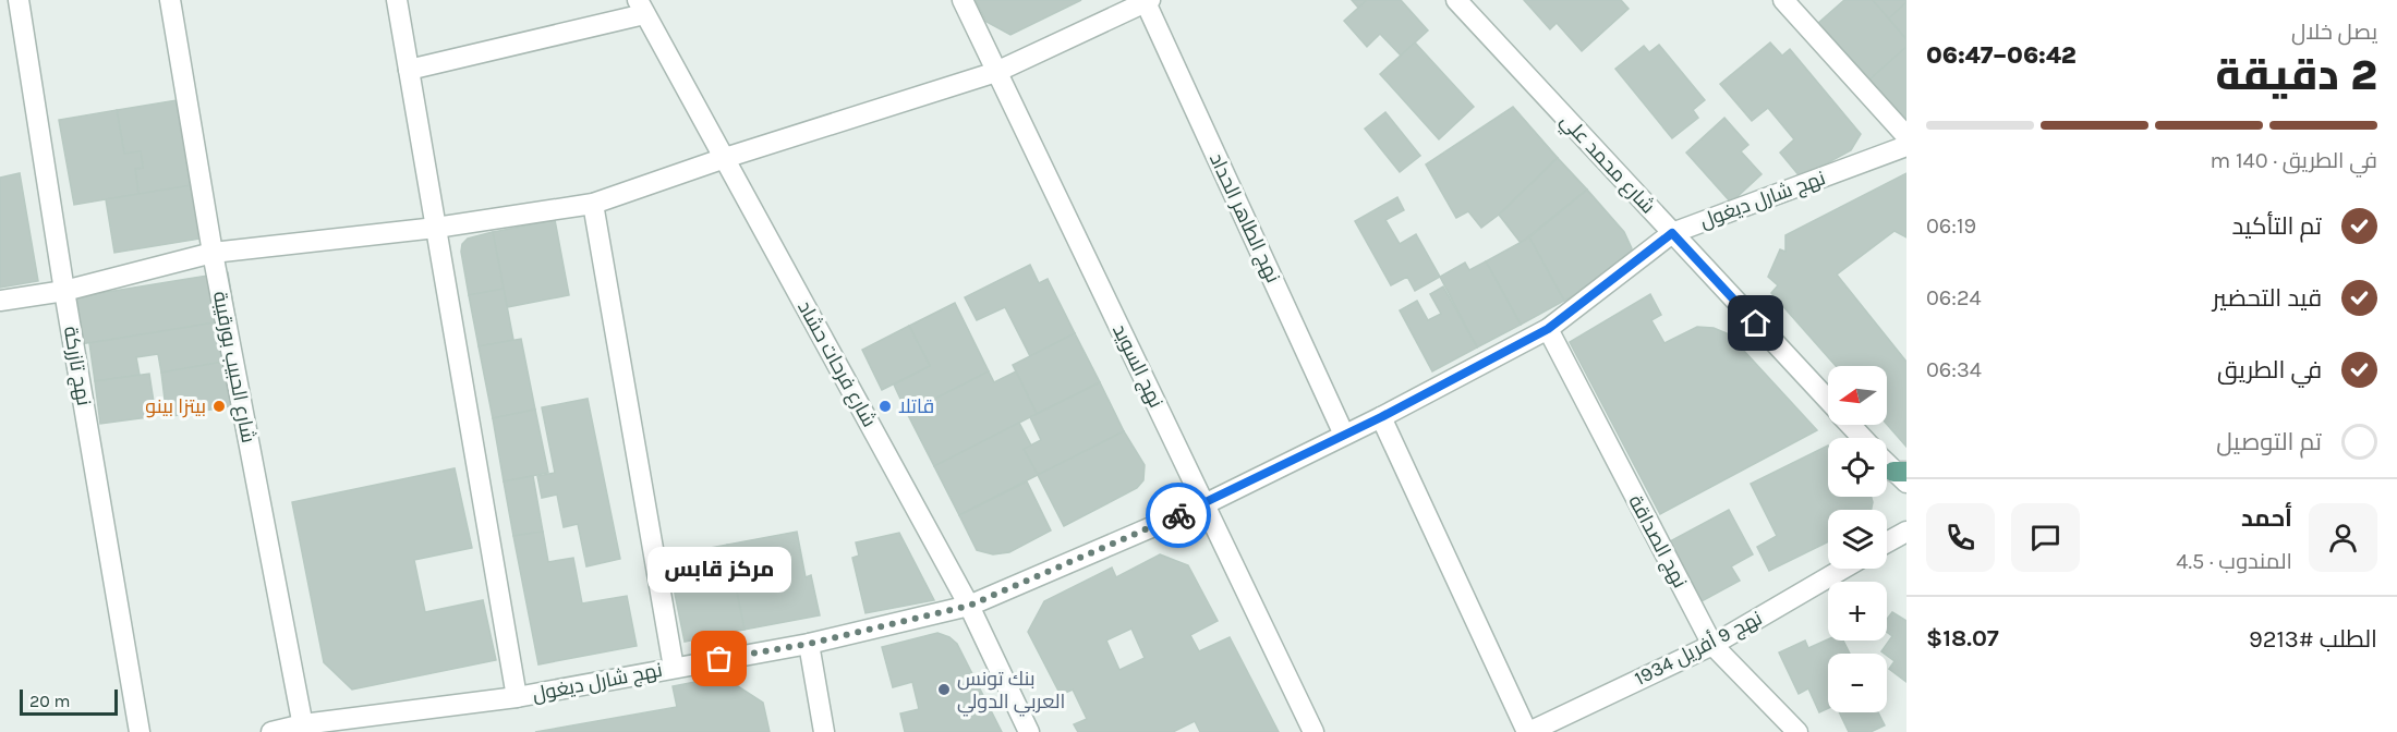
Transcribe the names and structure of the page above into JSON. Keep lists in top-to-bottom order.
{
  "streets": {
    "street": [
      "شارع محمد علي",
      "نهج شارل ديغول",
      "نهج الطاهر الحداد",
      "شارع فرحات حشاد",
      "نهج تازركة",
      "نهج السويد",
      "شارع الحبيب بورقيبة",
      "نهج الصداقة",
      "نهج 9 أفريل 1934"
    ]
  },
  "crossings": [
    ["شارع محمد علي", "نهج شارل ديغول"],
    ["نهج شارل ديغول", "نهج الطاهر الحداد"],
    ["نهج شارل ديغول", "شارع فرحات حشاد"],
    ["نهج شارل ديغول", "نهج السويد"],
    ["نهج شارل ديغول", "شارع الحبيب بورقيبة"],
    ["نهج شارل ديغول", "نهج الصداقة"],
    ["نهج الصداقة", "نهج 9 أفريل 1934"]
  ],
  "places": [
    "بيتزا بينو",
    "قاتلا",
    "مركز قابس",
    "بنك تونس العربي الدولي"
  ],
  "scale_bar": "20 m",
  "north": "left",
  "page": {
    "heading": ["2 دقيقة", "يصل خلال", "06:42–06:47"],
    "panel": [
      "أحمد",
      "المندوب · 4.5",
      "الطلب #9213",
      "$18.07"
    ],
    "bar": "في الطريق · 140 m",
    "list": [
      ["تم التأكيد", "06:19"],
      ["قيد التحضير", "06:24"],
      ["في الطريق", "06:34"],
      "تم التوصيل"
    ],
    "map_buttons": ["+", "−"],
    "bubble": "مركز قابس",
    "scale": "20 m"
  }
}
